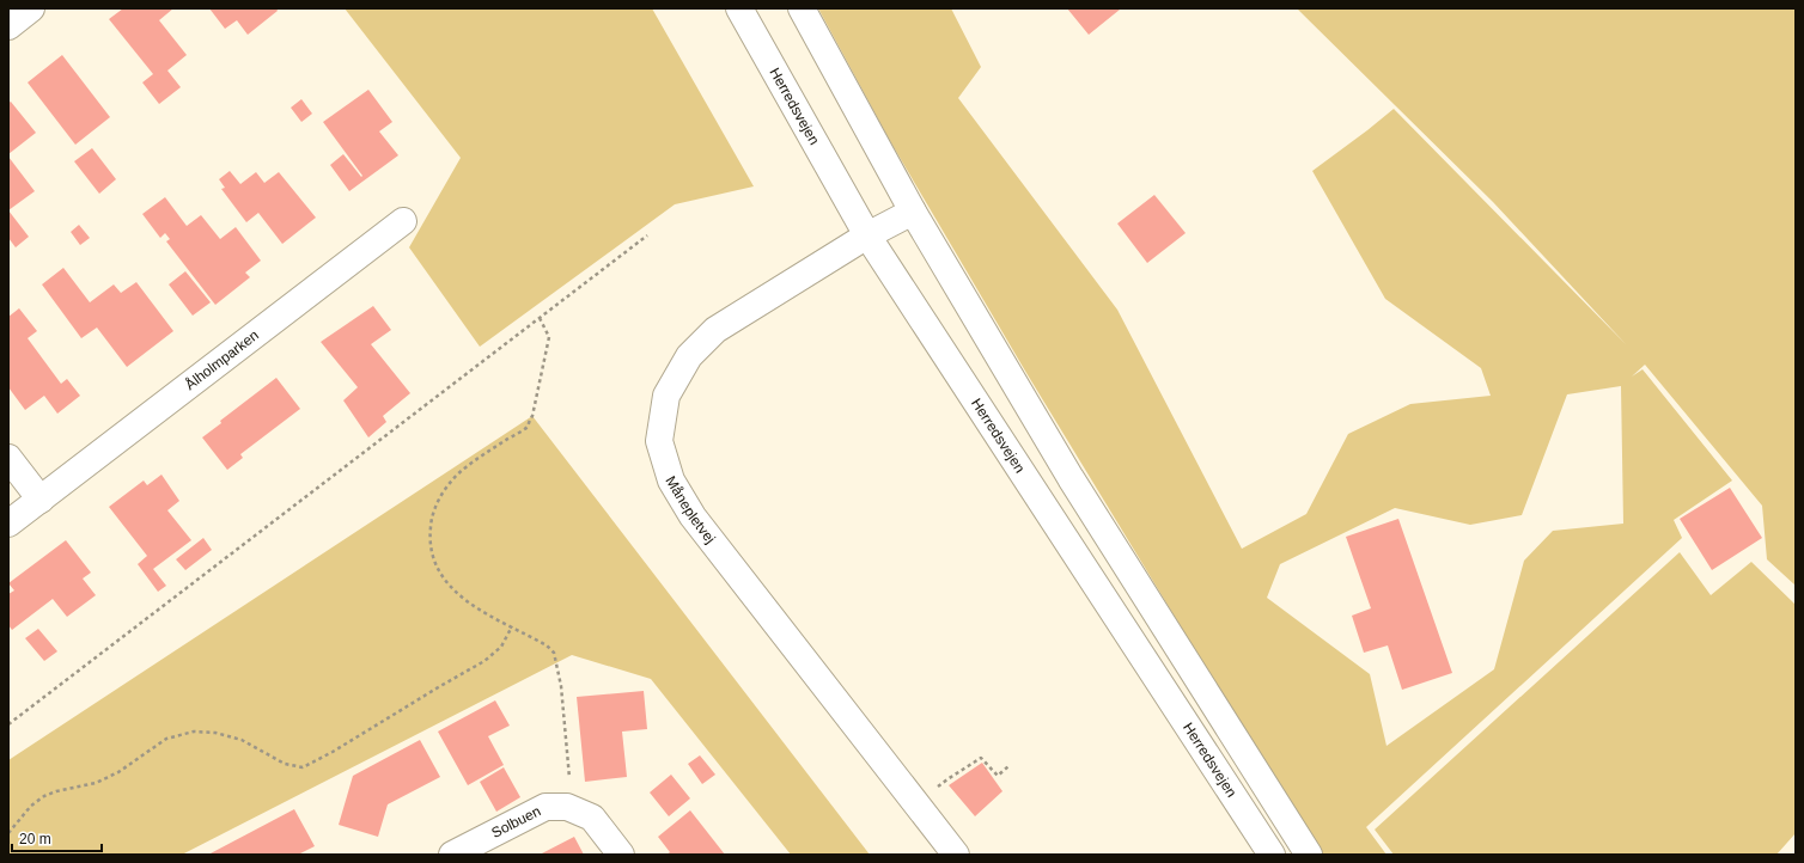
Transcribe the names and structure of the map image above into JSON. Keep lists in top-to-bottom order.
{
  "streets": {
    "street": [
      "Herredsvejen",
      "Ålholmparken",
      "Månepletvej",
      "Solbuen"
    ]
  },
  "crossings": [
    ["Herredsvejen", "Månepletvej"]
  ],
  "scale_bar": "20 m"
}
